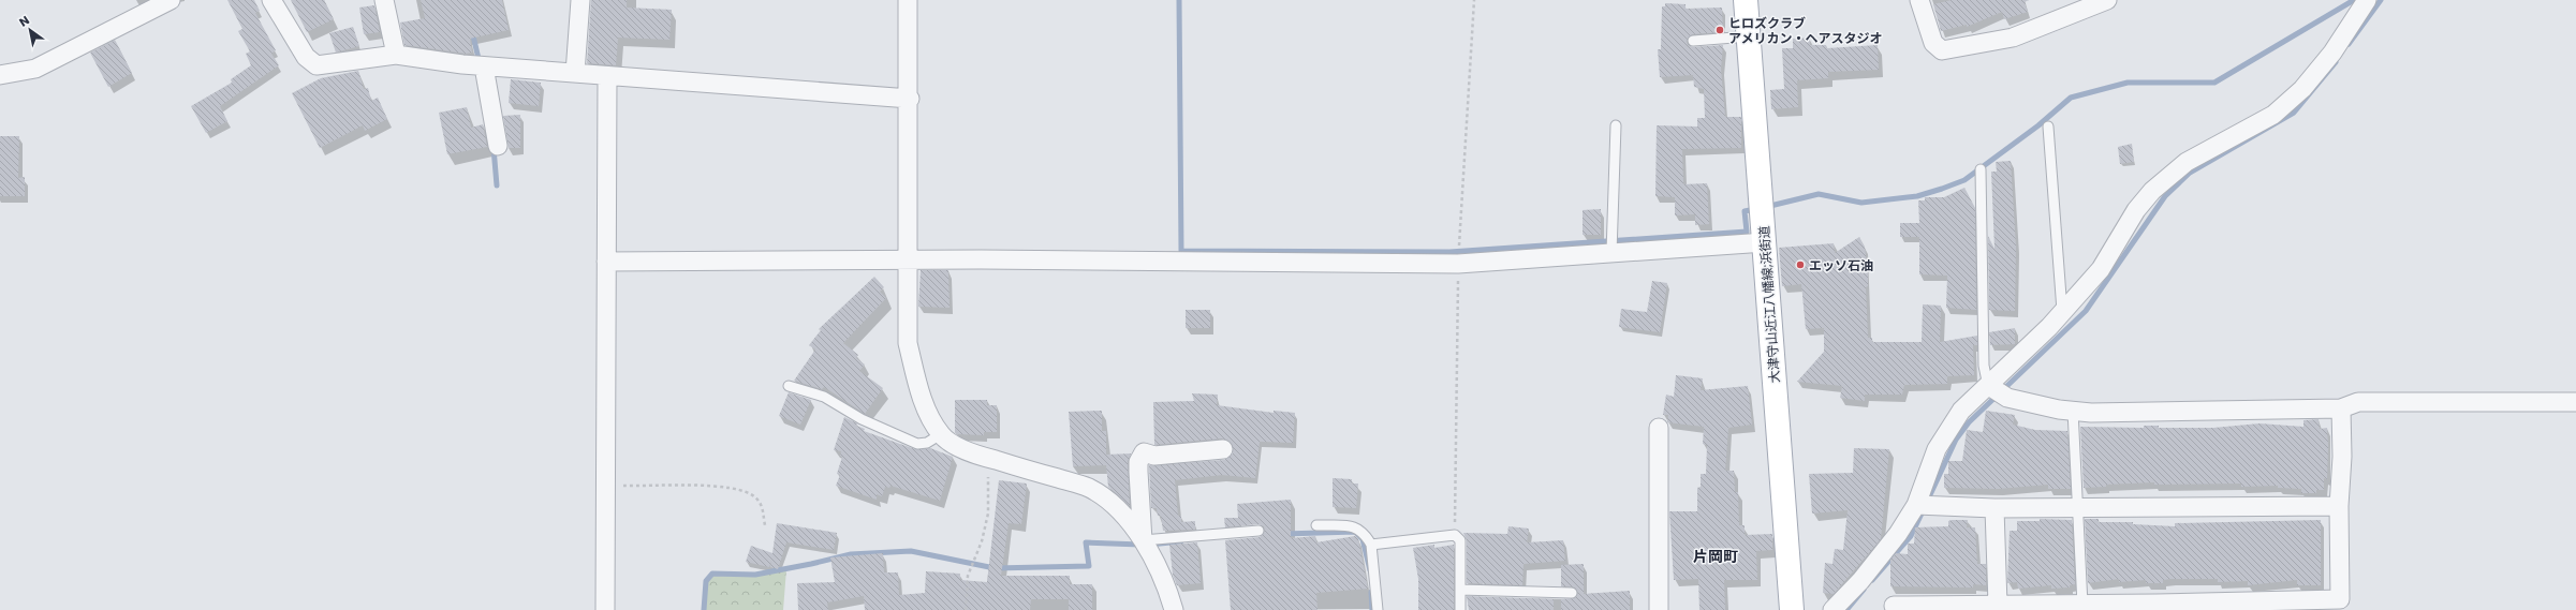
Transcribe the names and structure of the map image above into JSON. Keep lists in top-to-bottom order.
{
  "streets": {
    "main road": ["大津守山近江八幡線;浜街道"]
  },
  "districts": ["片岡町"],
  "places": ["ヒロズクラブ アメリカン・ヘアスタジオ", "エッソ石油"],
  "north": "top left"
}
